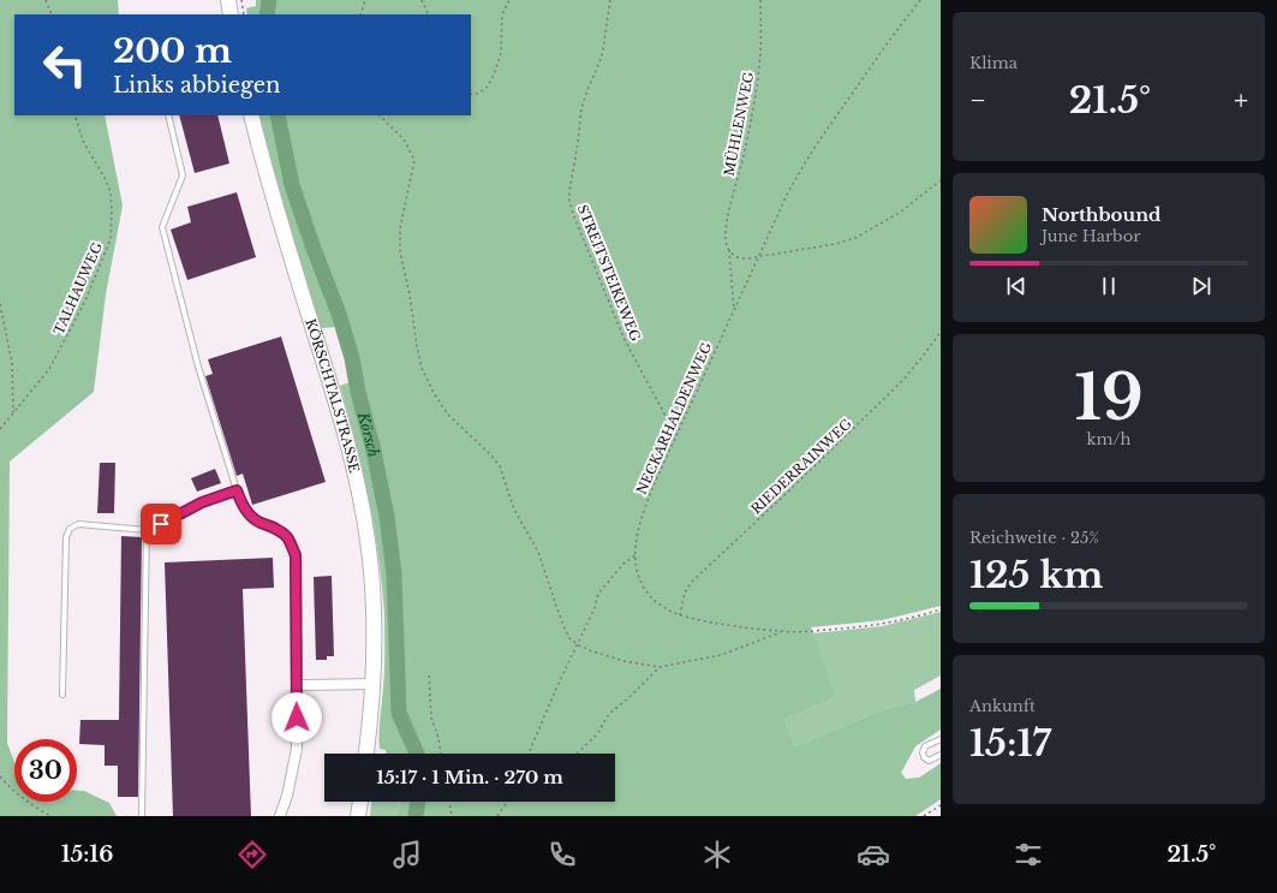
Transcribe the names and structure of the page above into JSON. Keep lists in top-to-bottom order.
{
  "streets": {
    "main road": ["KÖRSCHTALSTRASSE"],
    "path": [
      "MÜHLENWEG",
      "STREITSTEIKEWEG",
      "TALHAUWEG",
      "NECKARHALDENWEG",
      "RIEDERRAINWEG"
    ]
  },
  "crossings": [
    ["MÜHLENWEG", "NECKARHALDENWEG"],
    ["STREITSTEIKEWEG", "NECKARHALDENWEG"],
    ["NECKARHALDENWEG", "RIEDERRAINWEG"]
  ],
  "water": ["Körsch"],
  "page": {
    "tile": [
      "Klima",
      ["19", "km/h"],
      ["Reichweite · 25%", "125 km"],
      ["Ankunft", "15:17"]
    ],
    "turn": ["200 m", "Links abbiegen"],
    "heat": ["−", "21.5°", "+"],
    "song": ["Northbound", "June Harbor"],
    "limit": "30",
    "trip": "15:17 · 1 Min. · 270 m",
    "tabs": ["15:16", "21.5°"]
  }
}
